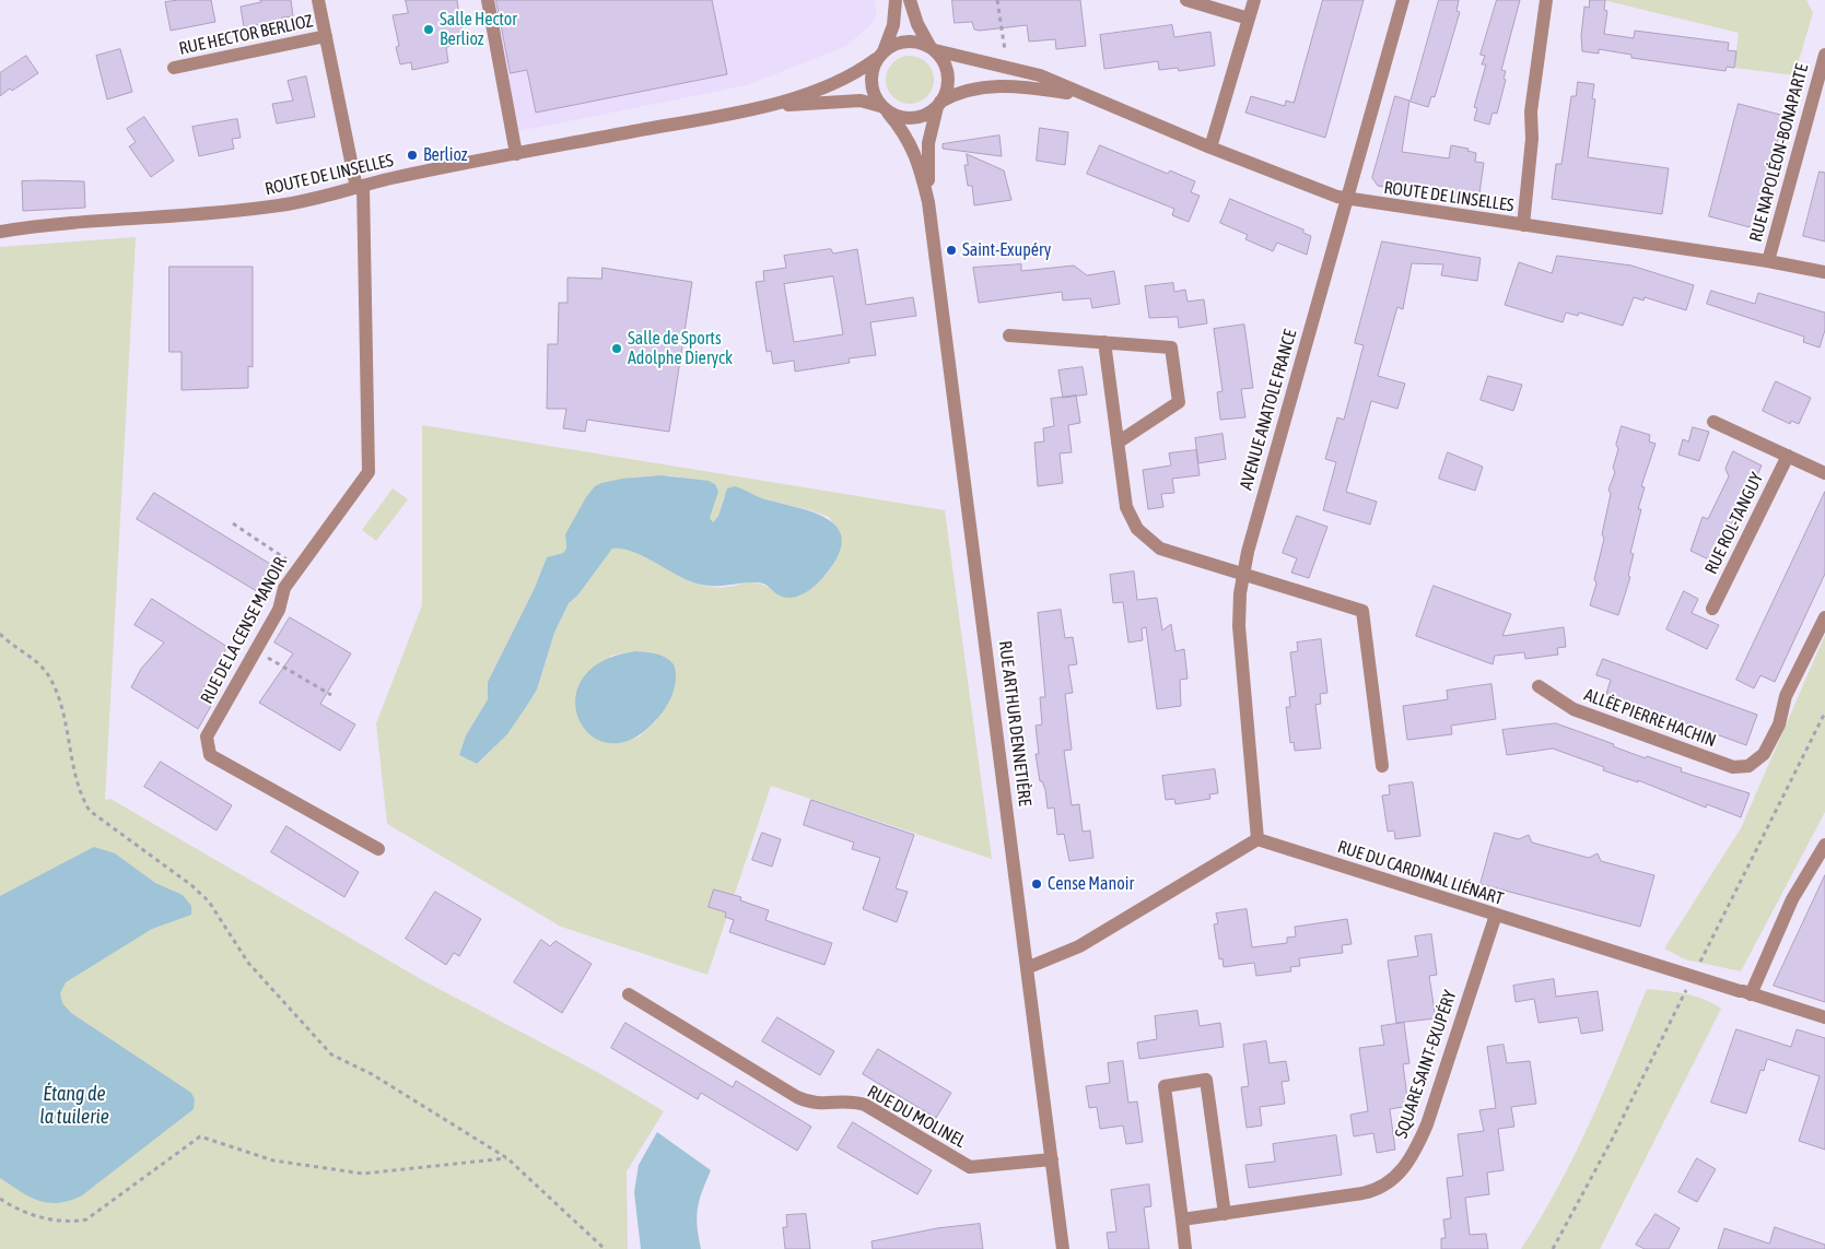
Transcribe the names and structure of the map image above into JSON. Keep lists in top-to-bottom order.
{
  "streets": {
    "street": [
      "RUE HECTOR BERLIOZ",
      "RUE NAPOLÉON-BONAPARTE",
      "ROUTE DE LINSELLES",
      "AVENUE ANATOLE FRANCE",
      "RUE ROL-TANGUY",
      "RUE DE LA CENSE MANOIR",
      "ALLÉE PIERRE HACHIN",
      "RUE ARTHUR DENNETIÈRE",
      "RUE DU CARDINAL LIÉNART",
      "SQUARE SAINT-EXUPÉRY",
      "RUE DU MOLINEL"
    ]
  },
  "crossings": [
    ["RUE HECTOR BERLIOZ", "ROUTE DE LINSELLES"],
    ["RUE HECTOR BERLIOZ", "RUE DE LA CENSE MANOIR"],
    ["RUE NAPOLÉON-BONAPARTE", "ROUTE DE LINSELLES"],
    ["ROUTE DE LINSELLES", "AVENUE ANATOLE FRANCE"],
    ["ROUTE DE LINSELLES", "RUE DE LA CENSE MANOIR"],
    ["ROUTE DE LINSELLES", "RUE ARTHUR DENNETIÈRE"],
    ["AVENUE ANATOLE FRANCE", "RUE DU CARDINAL LIÉNART"],
    ["RUE ARTHUR DENNETIÈRE", "RUE DU MOLINEL"],
    ["RUE DU CARDINAL LIÉNART", "SQUARE SAINT-EXUPÉRY"]
  ],
  "water": ["Étang de la tuilerie"],
  "places": [
    "Salle Hector Berlioz",
    "Berlioz",
    "Saint-Exupéry",
    "Salle de Sports Adolphe Dieryck",
    "Cense Manoir"
  ]
}
